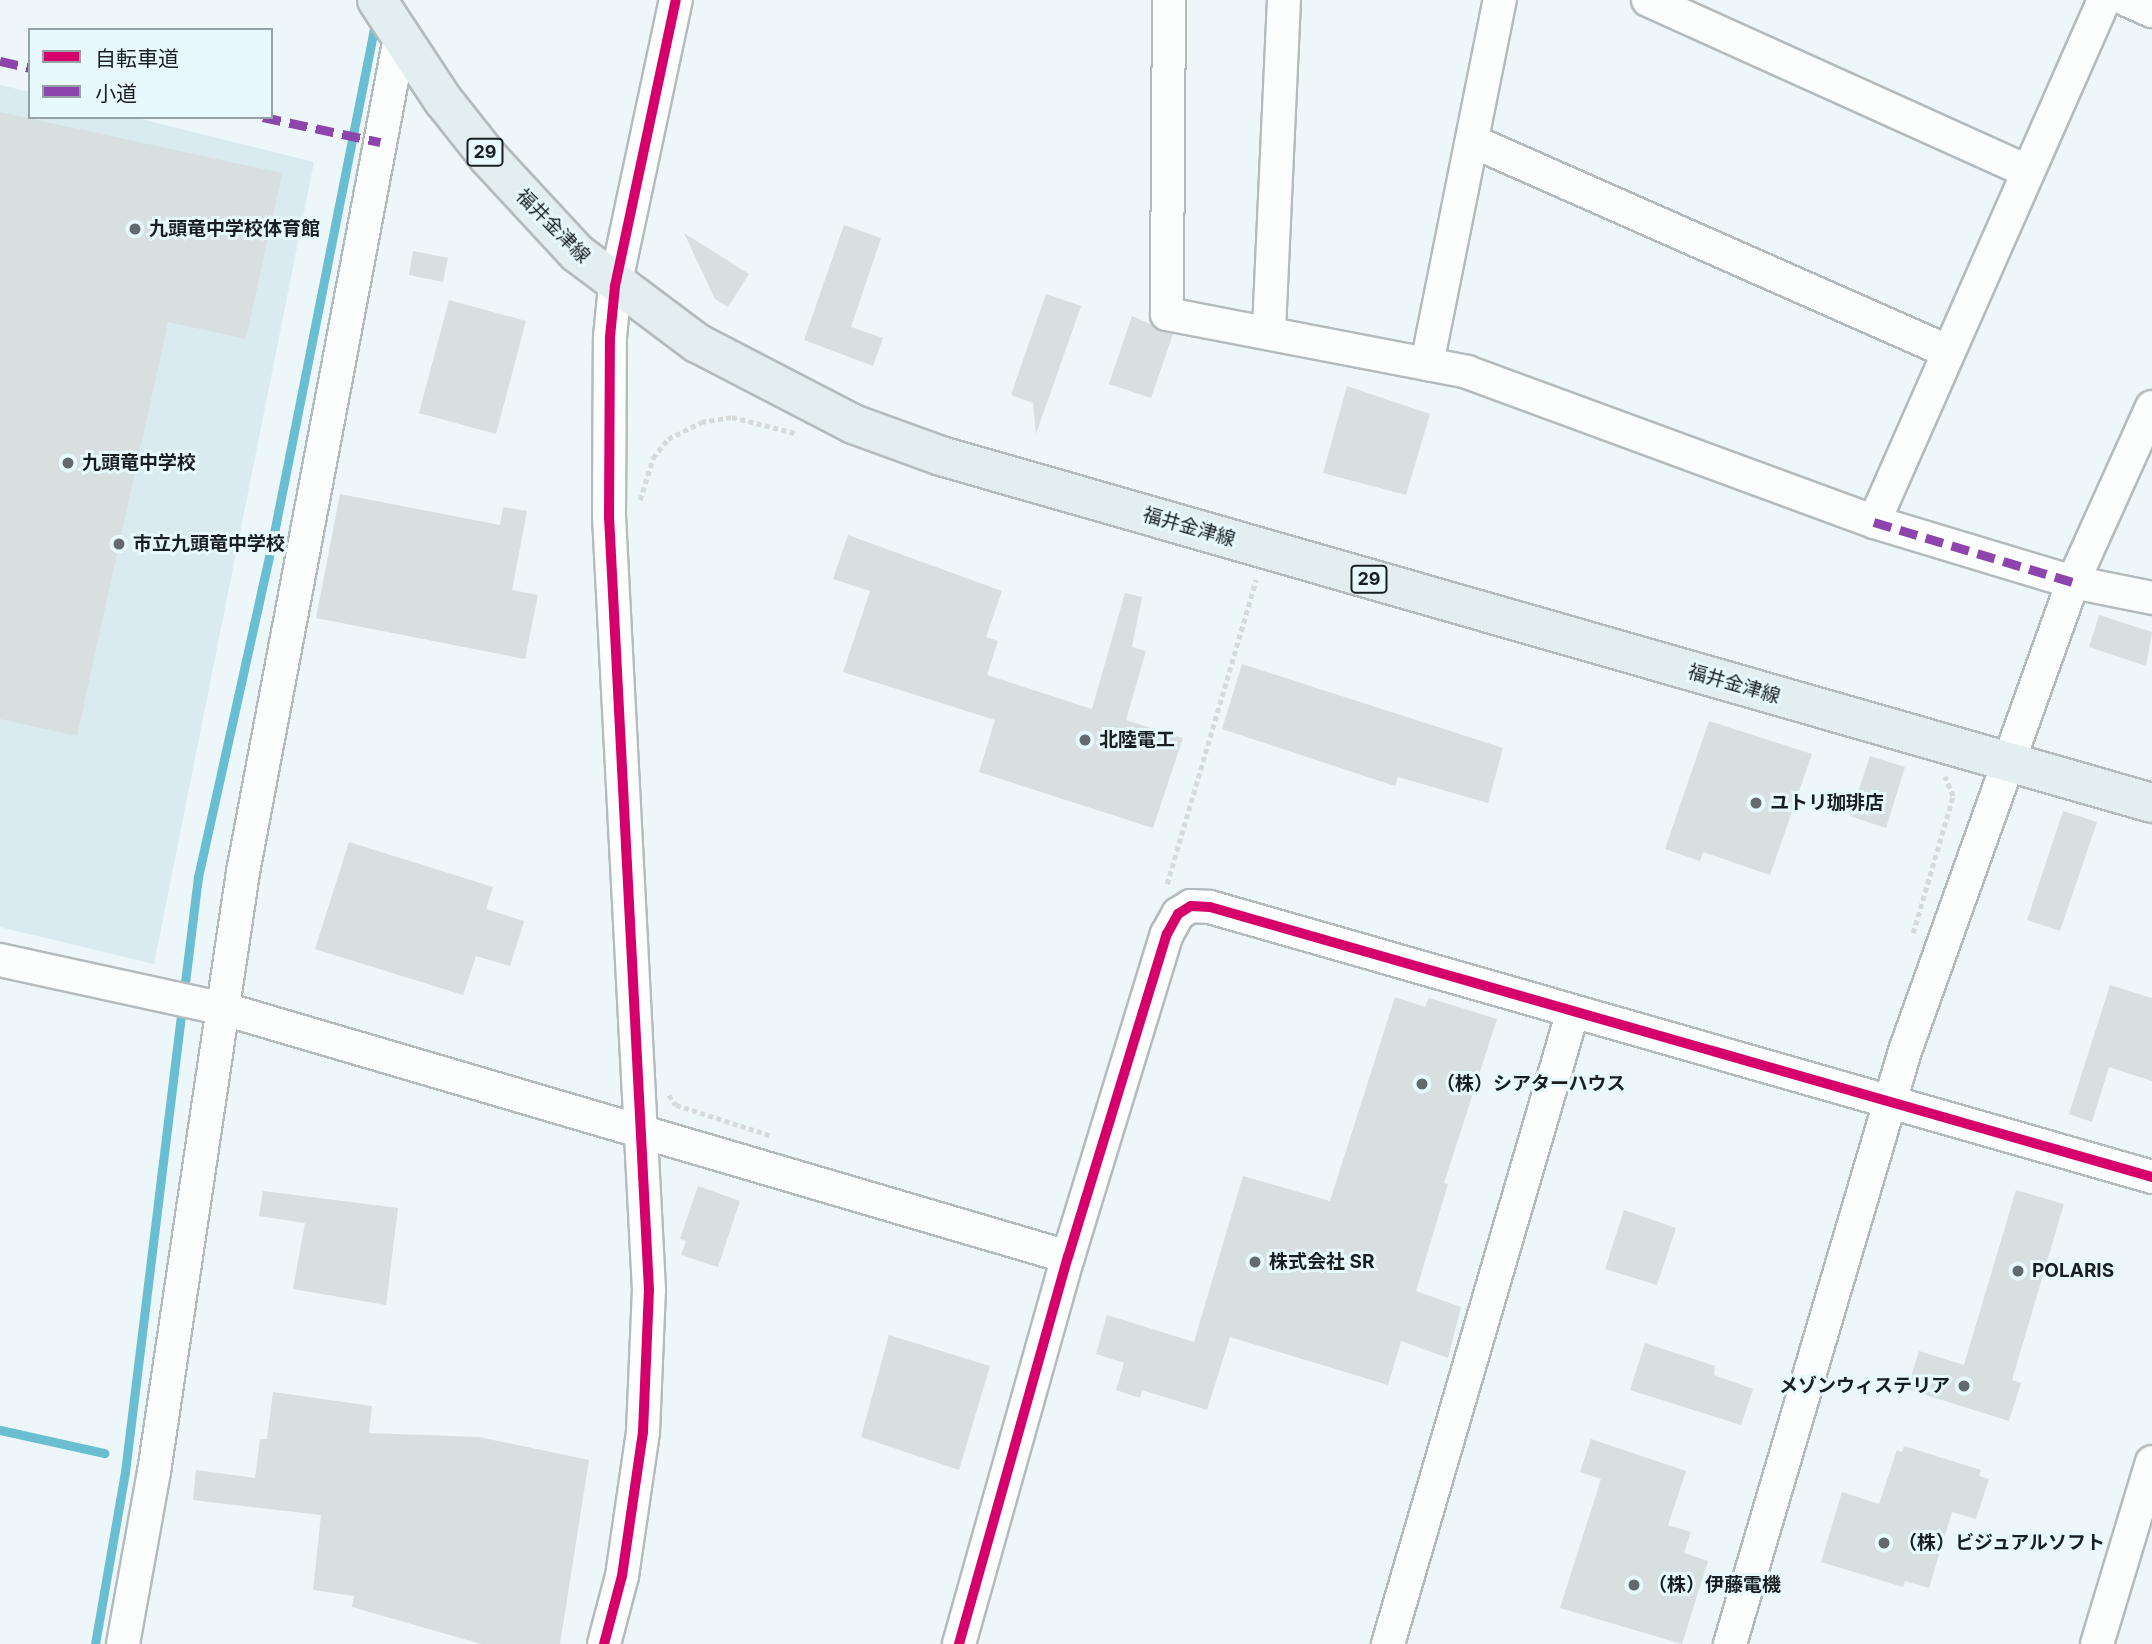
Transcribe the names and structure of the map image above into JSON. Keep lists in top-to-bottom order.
{
  "streets": {
    "main road": ["29", "福井金津線"]
  },
  "places": [
    "九頭竜中学校体育館",
    "九頭竜中学校",
    "市立九頭竜中学校",
    "北陸電工",
    "ユトリ珈琲店",
    "（株）シアターハウス",
    "株式会社 SR",
    "POLARIS",
    "メゾンウィステリア",
    "（株）ビジュアルソフト",
    "（株）伊藤電機"
  ],
  "legend": ["自転車道", "小道"]
}
